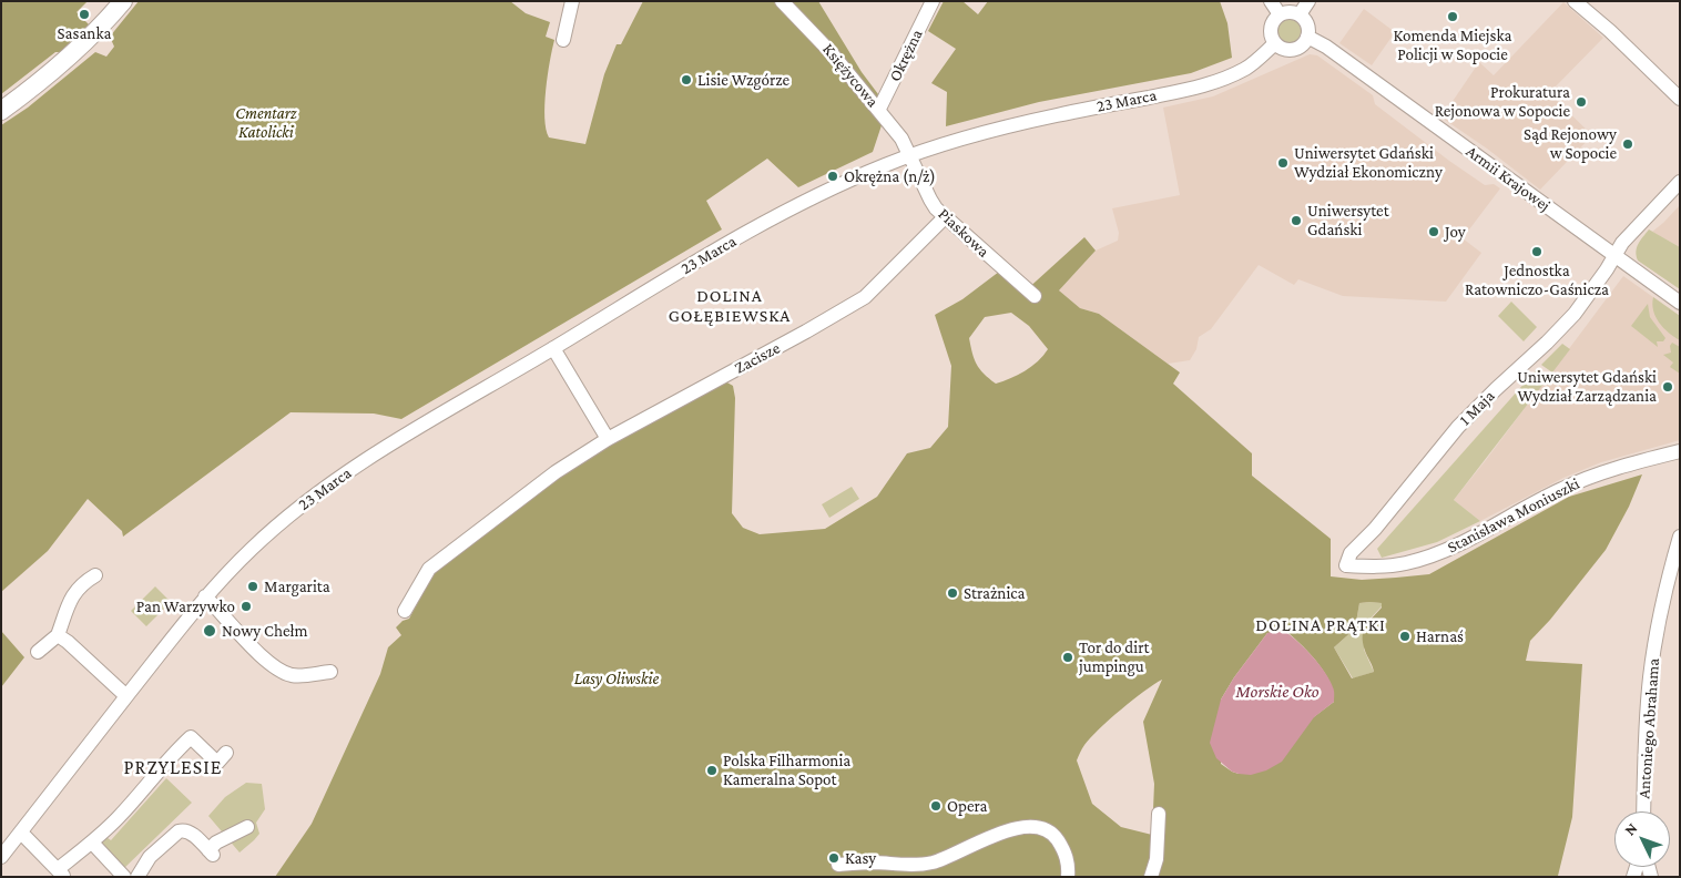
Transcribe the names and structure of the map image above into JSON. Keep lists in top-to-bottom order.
{
  "streets": {
    "street": [
      "Okrężna",
      "Księżycowa",
      "23 Marca",
      "Armii Krajowej",
      "Piaskowa",
      "Zacisze",
      "1 Maja",
      "Stanisława Moniuszki",
      "Antoniego Abrahama"
    ]
  },
  "crossings": [
    ["Okrężna", "Księżycowa"],
    ["Księżycowa", "23 Marca"],
    ["Księżycowa", "Piaskowa"],
    ["23 Marca", "Armii Krajowej"],
    ["23 Marca", "Piaskowa"],
    ["Armii Krajowej", "1 Maja"],
    ["Piaskowa", "Zacisze"],
    ["1 Maja", "Stanisława Moniuszki"]
  ],
  "districts": ["DOLINA GOŁĘBIEWSKA", "DOLINA PRĄTKI", "PRZYLESIE"],
  "water": ["Morskie Oko"],
  "parks": ["Cmentarz Katolicki", "Lasy Oliwskie"],
  "places": [
    "Sasanka",
    "Komenda Miejska Policji w Sopocie",
    "Lisie Wzgórze",
    "Prokuratura Rejonowa w Sopocie",
    "Sąd Rejonowy w Sopocie",
    "Uniwersytet Gdański Wydział Ekonomiczny",
    "Okrężna (n/ż)",
    "Uniwersytet Gdański",
    "Joy",
    "Jednostka Ratowniczo-Gaśnicza",
    "Uniwersytet Gdański Wydział Zarządzania",
    "Margarita",
    "Strażnica",
    "Pan Warzywko",
    "Nowy Chełm",
    "Harnaś",
    "Tor do dirt jumpingu",
    "Polska Filharmonia Kameralna Sopot",
    "Opera",
    "Kasy"
  ],
  "north": "top left"
}
